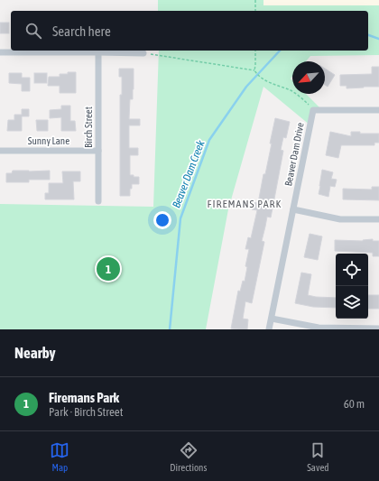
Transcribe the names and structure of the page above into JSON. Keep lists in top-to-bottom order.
{
  "streets": {
    "street": ["Birch Street", "Sunny Lane", "Beaver Dam Drive"]
  },
  "crossings": [
    ["Birch Street", "Sunny Lane"]
  ],
  "districts": ["FIREMANS PARK"],
  "water": ["Beaver Dam Creek"],
  "north": "bottom left",
  "page": {
    "search": "Search here",
    "pins": "1",
    "heading": "Nearby",
    "list": [
      {
        "mark": "1",
        "name": "Firemans Park",
        "note": "Park · Birch Street",
        "value": "60 m"
      }
    ],
    "nav": ["Map", "Directions", "Saved"]
  }
}
